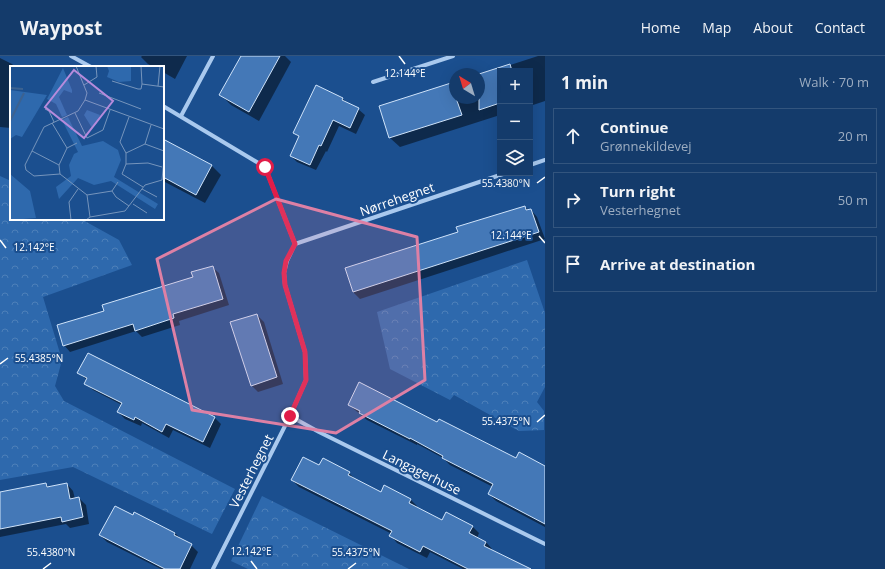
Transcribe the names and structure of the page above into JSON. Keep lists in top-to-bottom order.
{
  "streets": {
    "street": ["Nørrehegnet", "Vesterhegnet", "Langagerhuse"]
  },
  "crossings": [
    ["Nørrehegnet", "Vesterhegnet"],
    ["Vesterhegnet", "Langagerhuse"]
  ],
  "north": "top left",
  "page": {
    "header": "Waypost",
    "nav": [
      "Home",
      "Map",
      "About",
      "Contact"
    ],
    "heading": ["1 min", "Walk · 70 m"],
    "map_buttons": ["+", "−"],
    "list": [
      ["Continue", "Grønnekildevej", "20 m"],
      ["Turn right", "Vesterhegnet", "50 m"],
      "Arrive at destination"
    ]
  },
  "coordinates": [
    "12.144°E",
    "55.4380°N",
    "12.142°E",
    "55.4385°N",
    "55.4375°N"
  ]
}
